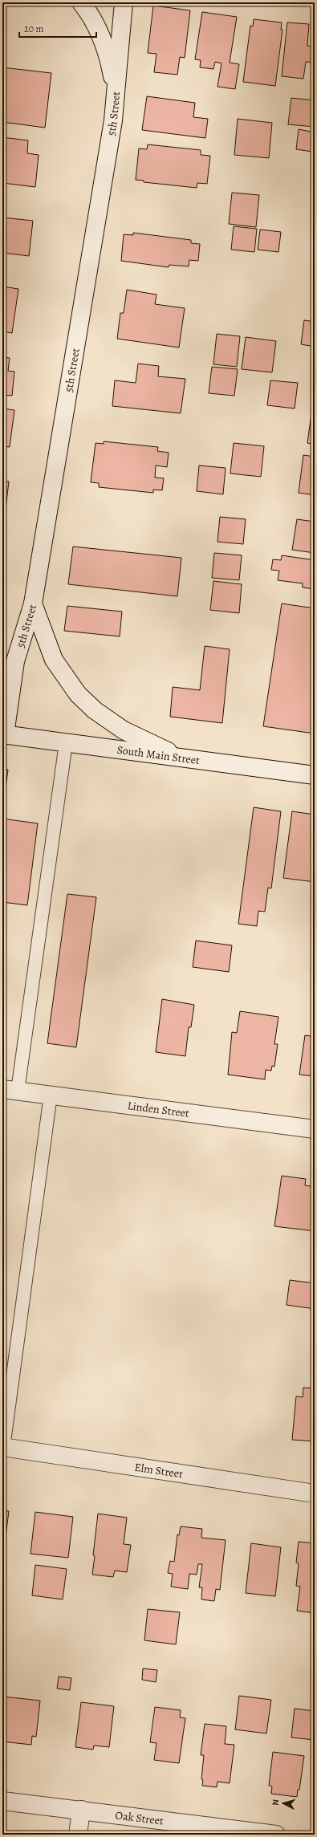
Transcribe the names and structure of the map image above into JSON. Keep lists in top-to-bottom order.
{
  "streets": {
    "main road": [
      "5th Street",
      "South Main Street",
      "Linden Street",
      "Elm Street",
      "Oak Street"
    ]
  },
  "crossings": [
    ["5th Street", "South Main Street"]
  ],
  "scale_bar": "20 m",
  "north": "left"
}
